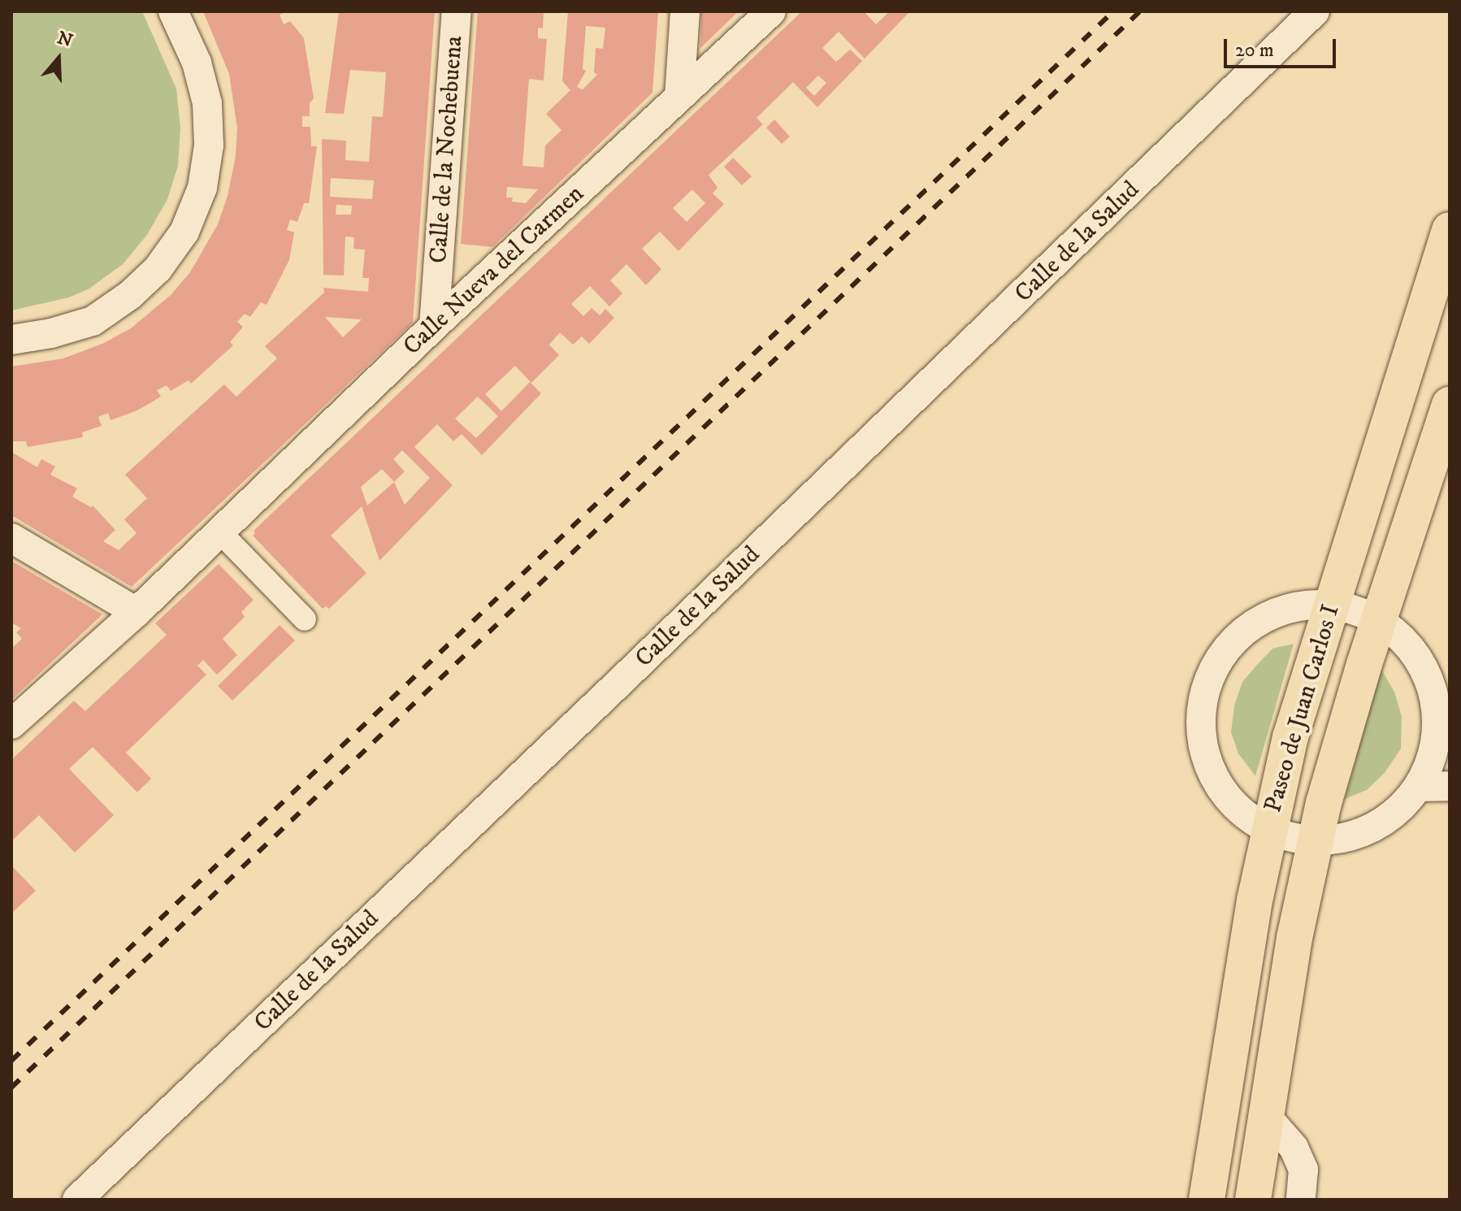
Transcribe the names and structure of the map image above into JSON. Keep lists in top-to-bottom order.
{
  "streets": {
    "main road": ["Paseo de Juan Carlos I"],
    "street": ["Calle de la Nochebuena", "Calle de la Salud", "Calle Nueva del Carmen"]
  },
  "crossings": [
    ["Calle de la Nochebuena", "Calle Nueva del Carmen"]
  ],
  "scale_bar": "20 m",
  "north": "top"
}
